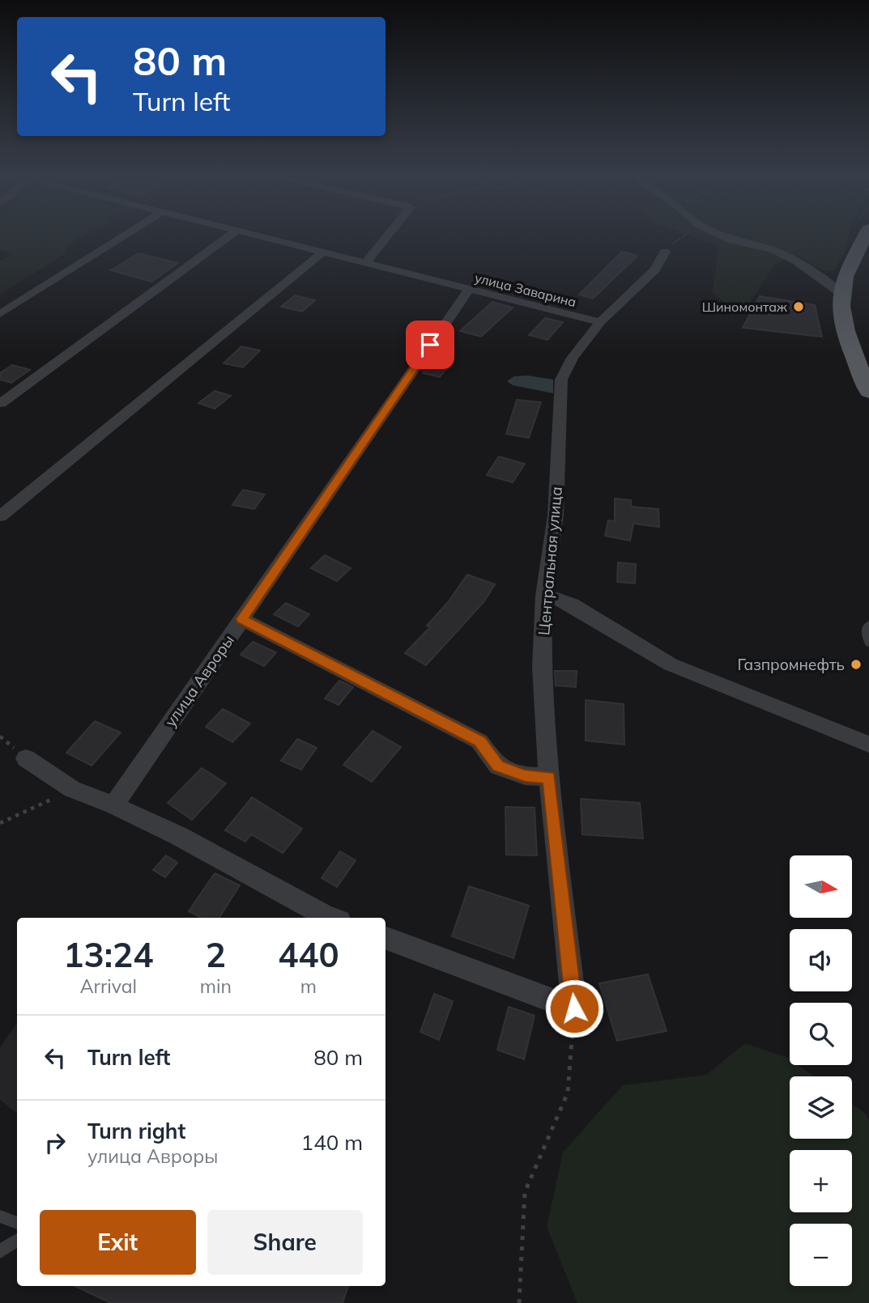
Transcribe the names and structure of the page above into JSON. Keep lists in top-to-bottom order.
{
  "streets": {
    "street": ["улица Заварина", "Центральная улица", "улица Авроры"]
  },
  "crossings": [
    ["улица Заварина", "Центральная улица"],
    ["улица Заварина", "улица Авроры"]
  ],
  "places": ["Шиномонтаж", "Газпромнефть"],
  "north": "right",
  "page": {
    "turn": ["80 m", "Turn left"],
    "map_buttons": ["+", "−"],
    "eta": [
      "13:24",
      "Arrival",
      "2",
      "min",
      "440",
      "m"
    ],
    "list": [
      {
        "name": "Turn left",
        "value": "80 m"
      },
      {
        "name": "Turn right",
        "note": "улица Авроры",
        "value": "140 m"
      }
    ],
    "buttons": ["Exit", "Share"]
  }
}
